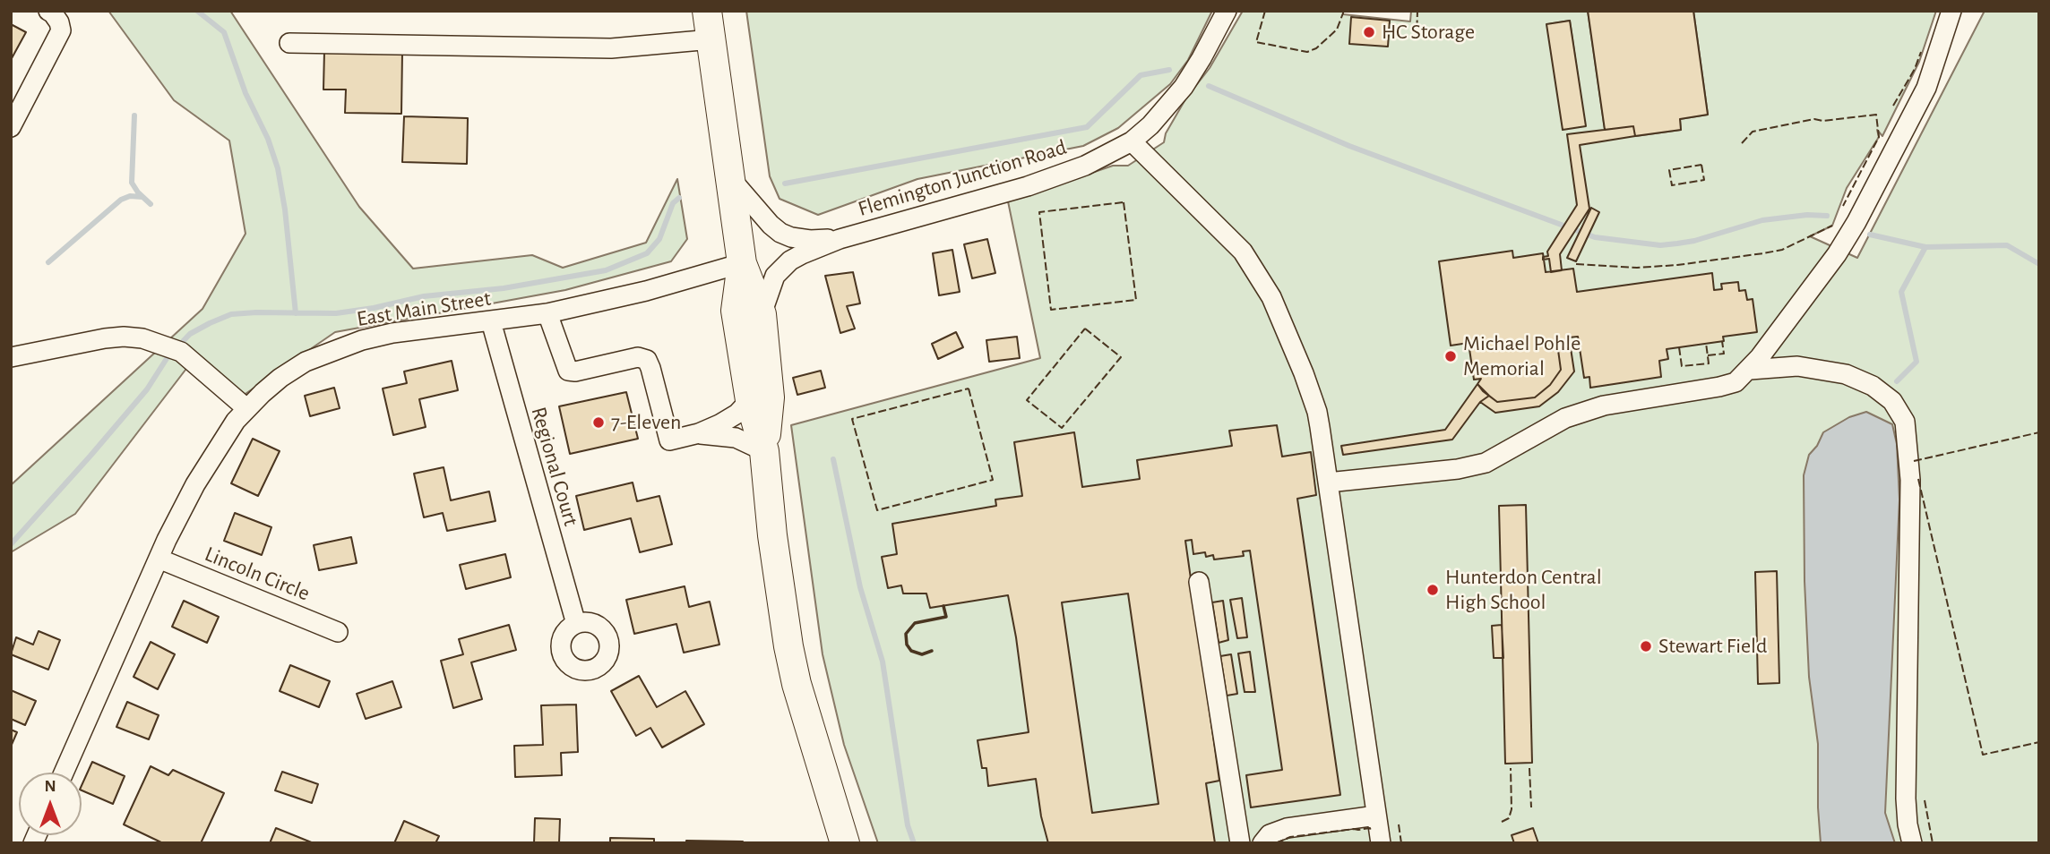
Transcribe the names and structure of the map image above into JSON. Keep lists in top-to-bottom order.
{
  "streets": {
    "street": [
      "Flemington Junction Road",
      "East Main Street",
      "Regional Court",
      "Lincoln Circle"
    ]
  },
  "crossings": [
    ["East Main Street", "Regional Court"],
    ["East Main Street", "Lincoln Circle"]
  ],
  "places": [
    "HC Storage",
    "Michael Pohle Memorial",
    "7-Eleven",
    "Hunterdon Central High School",
    "Stewart Field"
  ],
  "north": "top"
}
